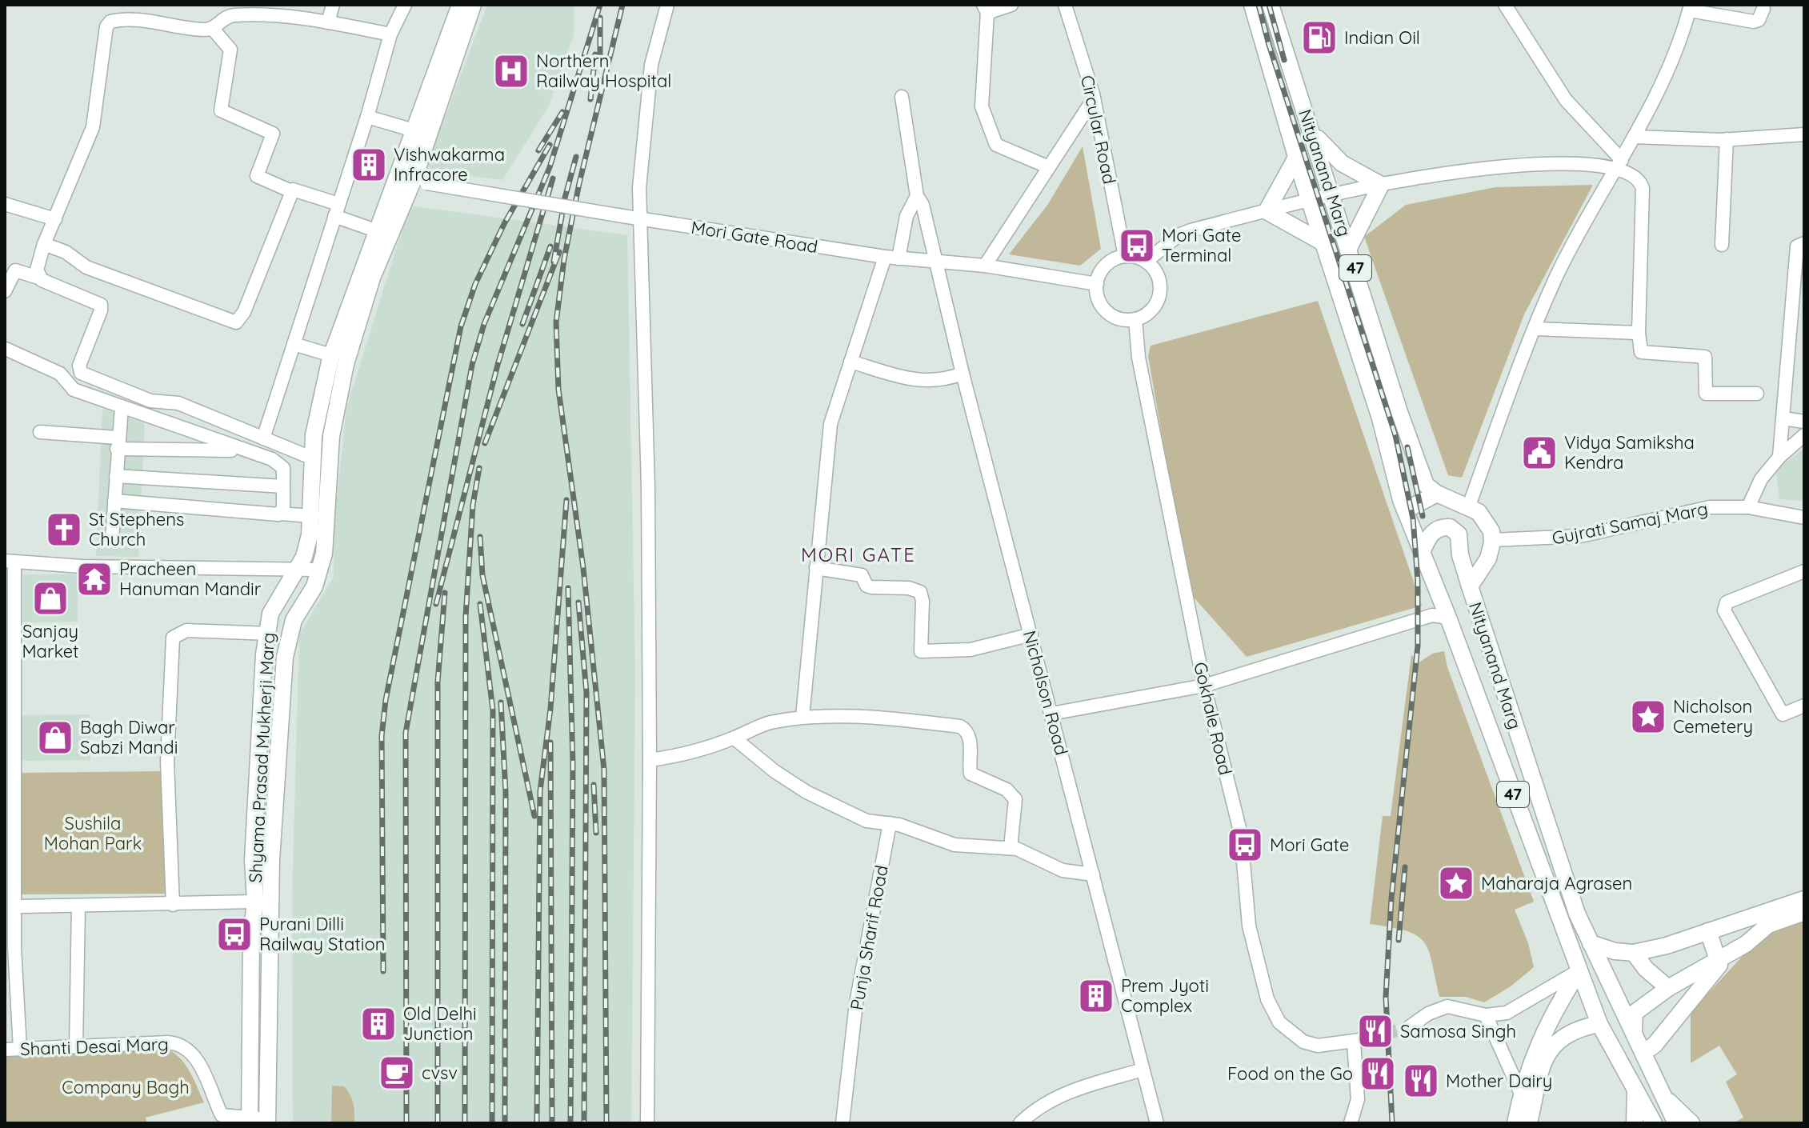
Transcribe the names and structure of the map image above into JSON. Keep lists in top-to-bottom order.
{
  "streets": {
    "main road": ["Nityanand Marg", "47", "Shyama Prasad Mukherji Marg"],
    "street": [
      "Circular Road",
      "Mori Gate Road",
      "Gujrati Samaj Marg",
      "Nicholson Road",
      "Gokhale Road",
      "Punja Sharif Road",
      "Shanti Desai Marg"
    ]
  },
  "crossings": [
    ["Circular Road", "Mori Gate Road"],
    ["Circular Road", "Gokhale Road"],
    ["Nityanand Marg", "Gujrati Samaj Marg"],
    ["Mori Gate Road", "Nicholson Road"],
    ["Mori Gate Road", "Gokhale Road"],
    ["Mori Gate Road", "Shyama Prasad Mukherji Marg"],
    ["Shyama Prasad Mukherji Marg", "Shanti Desai Marg"]
  ],
  "districts": ["MORI GATE"],
  "parks": ["Sushila Mohan Park", "Company Bagh"],
  "places": {
    "fuel station": ["Indian Oil"],
    "hospital": ["Northern Railway Hospital"],
    "building": ["Vishwakarma Infracore", "Prem Jyoti Complex", "Old Delhi Junction"],
    "bus stop": ["Mori Gate Terminal", "Mori Gate", "Purani Dilli Railway Station"],
    "public building": ["Vidya Samiksha Kendra"],
    "church": ["St Stephens Church"],
    "temple": ["Pracheen Hanuman Mandir"],
    "shop": ["Sanjay Market", "Bagh Diwar Sabzi Mandi"],
    "place": ["Nicholson Cemetery", "Maharaja Agrasen"],
    "restaurant": ["Samosa Singh", "Food on the Go", "Mother Dairy"],
    "cafe": ["cvsv"]
  }
}
